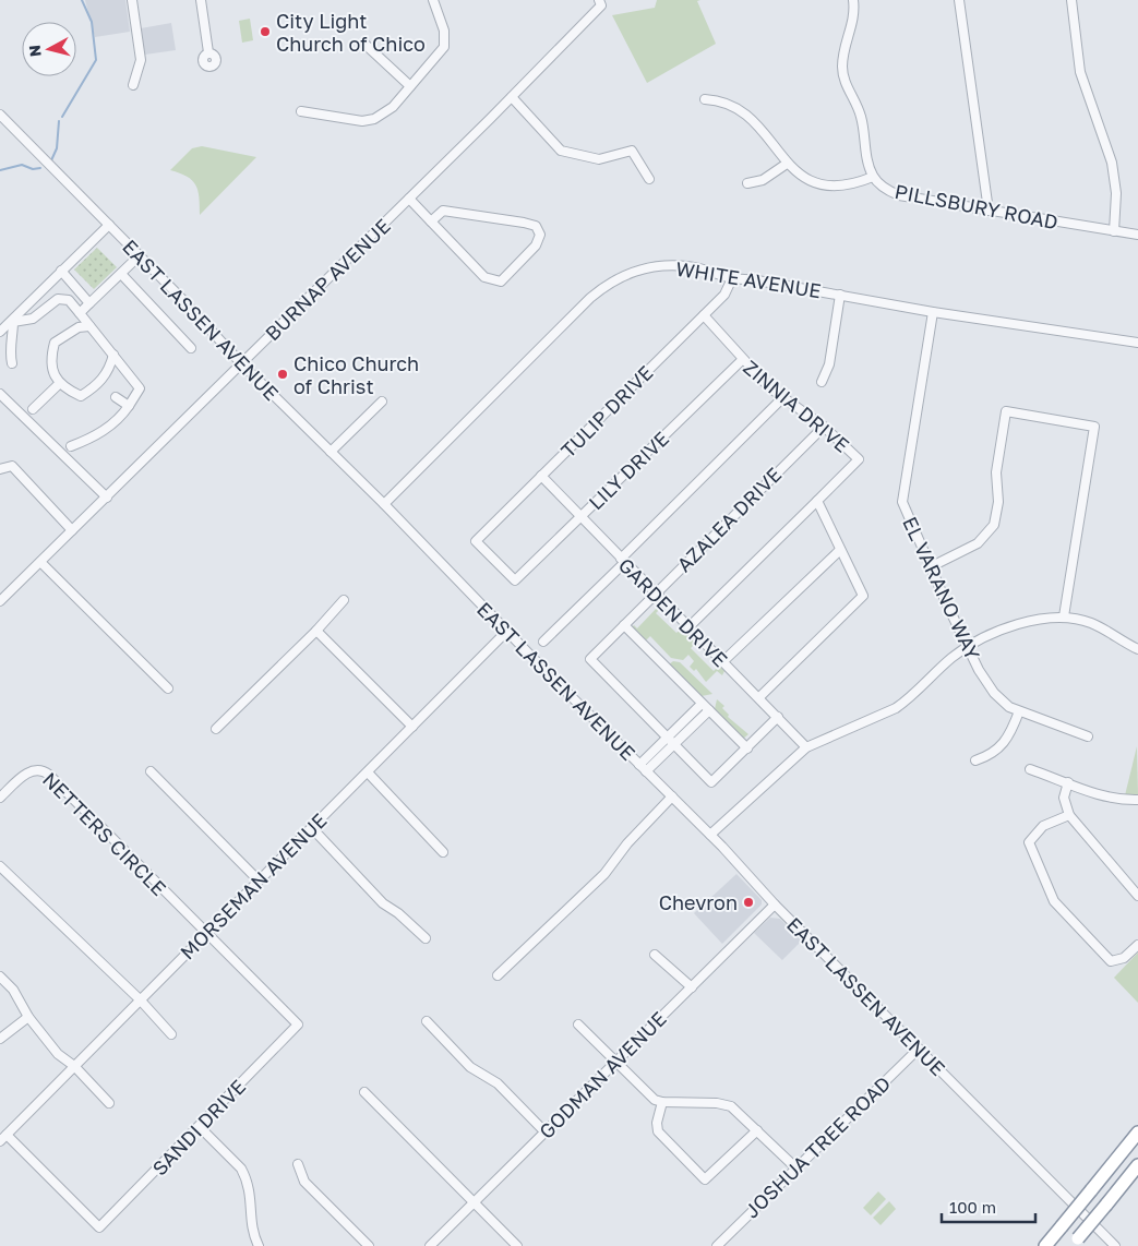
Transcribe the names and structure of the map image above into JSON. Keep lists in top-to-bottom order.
{
  "streets": {
    "street": [
      "PILLSBURY ROAD",
      "BURNAP AVENUE",
      "WHITE AVENUE",
      "EAST LASSEN AVENUE",
      "ZINNIA DRIVE",
      "TULIP DRIVE",
      "LILY DRIVE",
      "AZALEA DRIVE",
      "EL VARANO WAY",
      "GARDEN DRIVE",
      "NETTERS CIRCLE",
      "MORSEMAN AVENUE",
      "GODMAN AVENUE",
      "SANDI DRIVE",
      "JOSHUA TREE ROAD"
    ]
  },
  "crossings": [
    ["BURNAP AVENUE", "EAST LASSEN AVENUE"],
    ["WHITE AVENUE", "EAST LASSEN AVENUE"],
    ["WHITE AVENUE", "TULIP DRIVE"],
    ["WHITE AVENUE", "EL VARANO WAY"],
    ["EAST LASSEN AVENUE", "MORSEMAN AVENUE"],
    ["EAST LASSEN AVENUE", "GODMAN AVENUE"],
    ["EAST LASSEN AVENUE", "JOSHUA TREE ROAD"],
    ["ZINNIA DRIVE", "TULIP DRIVE"],
    ["ZINNIA DRIVE", "LILY DRIVE"],
    ["ZINNIA DRIVE", "AZALEA DRIVE"],
    ["TULIP DRIVE", "LILY DRIVE"],
    ["TULIP DRIVE", "GARDEN DRIVE"],
    ["LILY DRIVE", "GARDEN DRIVE"],
    ["AZALEA DRIVE", "GARDEN DRIVE"],
    ["NETTERS CIRCLE", "MORSEMAN AVENUE"],
    ["NETTERS CIRCLE", "SANDI DRIVE"],
    ["MORSEMAN AVENUE", "SANDI DRIVE"]
  ],
  "places": ["City Light Church of Chico", "Chico Church of Christ", "Chevron"],
  "scale_bar": "100 m",
  "north": "left"
}
